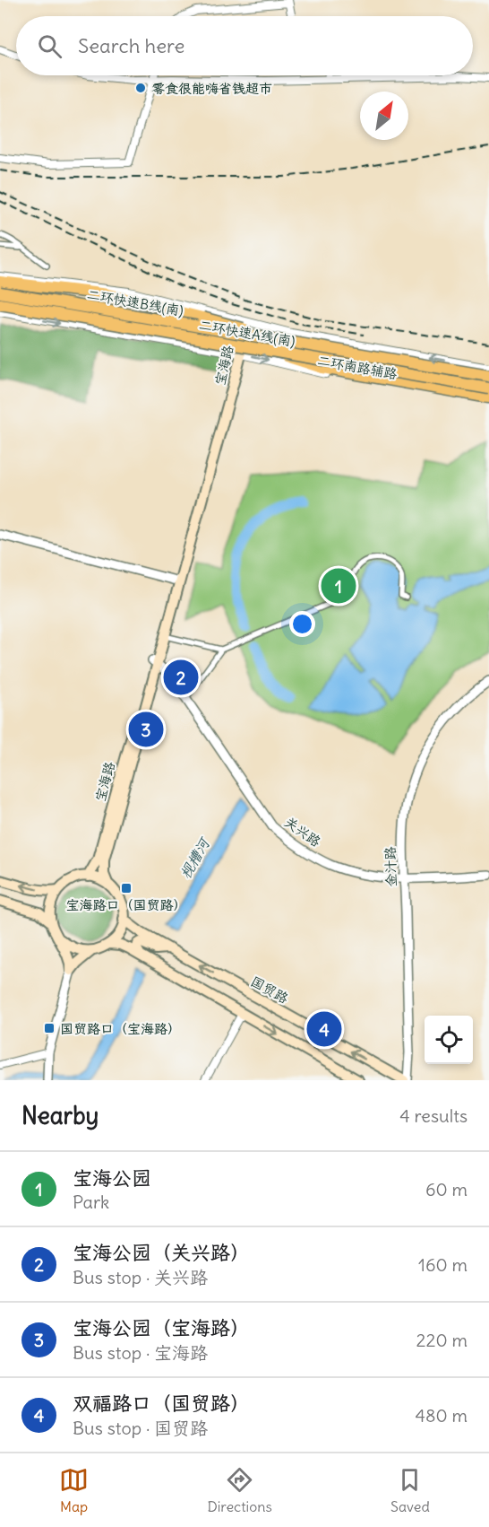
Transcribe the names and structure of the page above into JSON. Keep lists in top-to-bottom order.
{
  "streets": {
    "highway": ["二环快速B线(南)", "二环快速A线(南)"],
    "main road": ["宝海路", "国贸路"],
    "street": ["二环南路辅路", "关兴路", "金汁路"]
  },
  "crossings": [
    ["宝海路", "二环南路辅路"],
    ["宝海路", "关兴路"],
    ["宝海路", "国贸路"],
    ["关兴路", "金汁路"],
    ["金汁路", "国贸路"]
  ],
  "water": ["枧槽河"],
  "places": {
    "other": ["零食很能嗨省钱超市"],
    "transit": ["宝海路口（国贸路）", "国贸路口（宝海路）"]
  },
  "north": "top right",
  "page": {
    "search": "Search here",
    "pins": [
      "1",
      "2",
      "3",
      "4"
    ],
    "heading": ["Nearby", "4 results"],
    "list": [
      {
        "mark": "1",
        "name": "宝海公园",
        "note": "Park",
        "value": "60 m"
      },
      {
        "mark": "2",
        "name": "宝海公园（关兴路）",
        "note": "Bus stop · 关兴路",
        "value": "160 m"
      },
      {
        "mark": "3",
        "name": "宝海公园（宝海路）",
        "note": "Bus stop · 宝海路",
        "value": "220 m"
      },
      {
        "mark": "4",
        "name": "双福路口（国贸路）",
        "note": "Bus stop · 国贸路",
        "value": "480 m"
      }
    ],
    "nav": ["Map", "Directions", "Saved"]
  }
}
